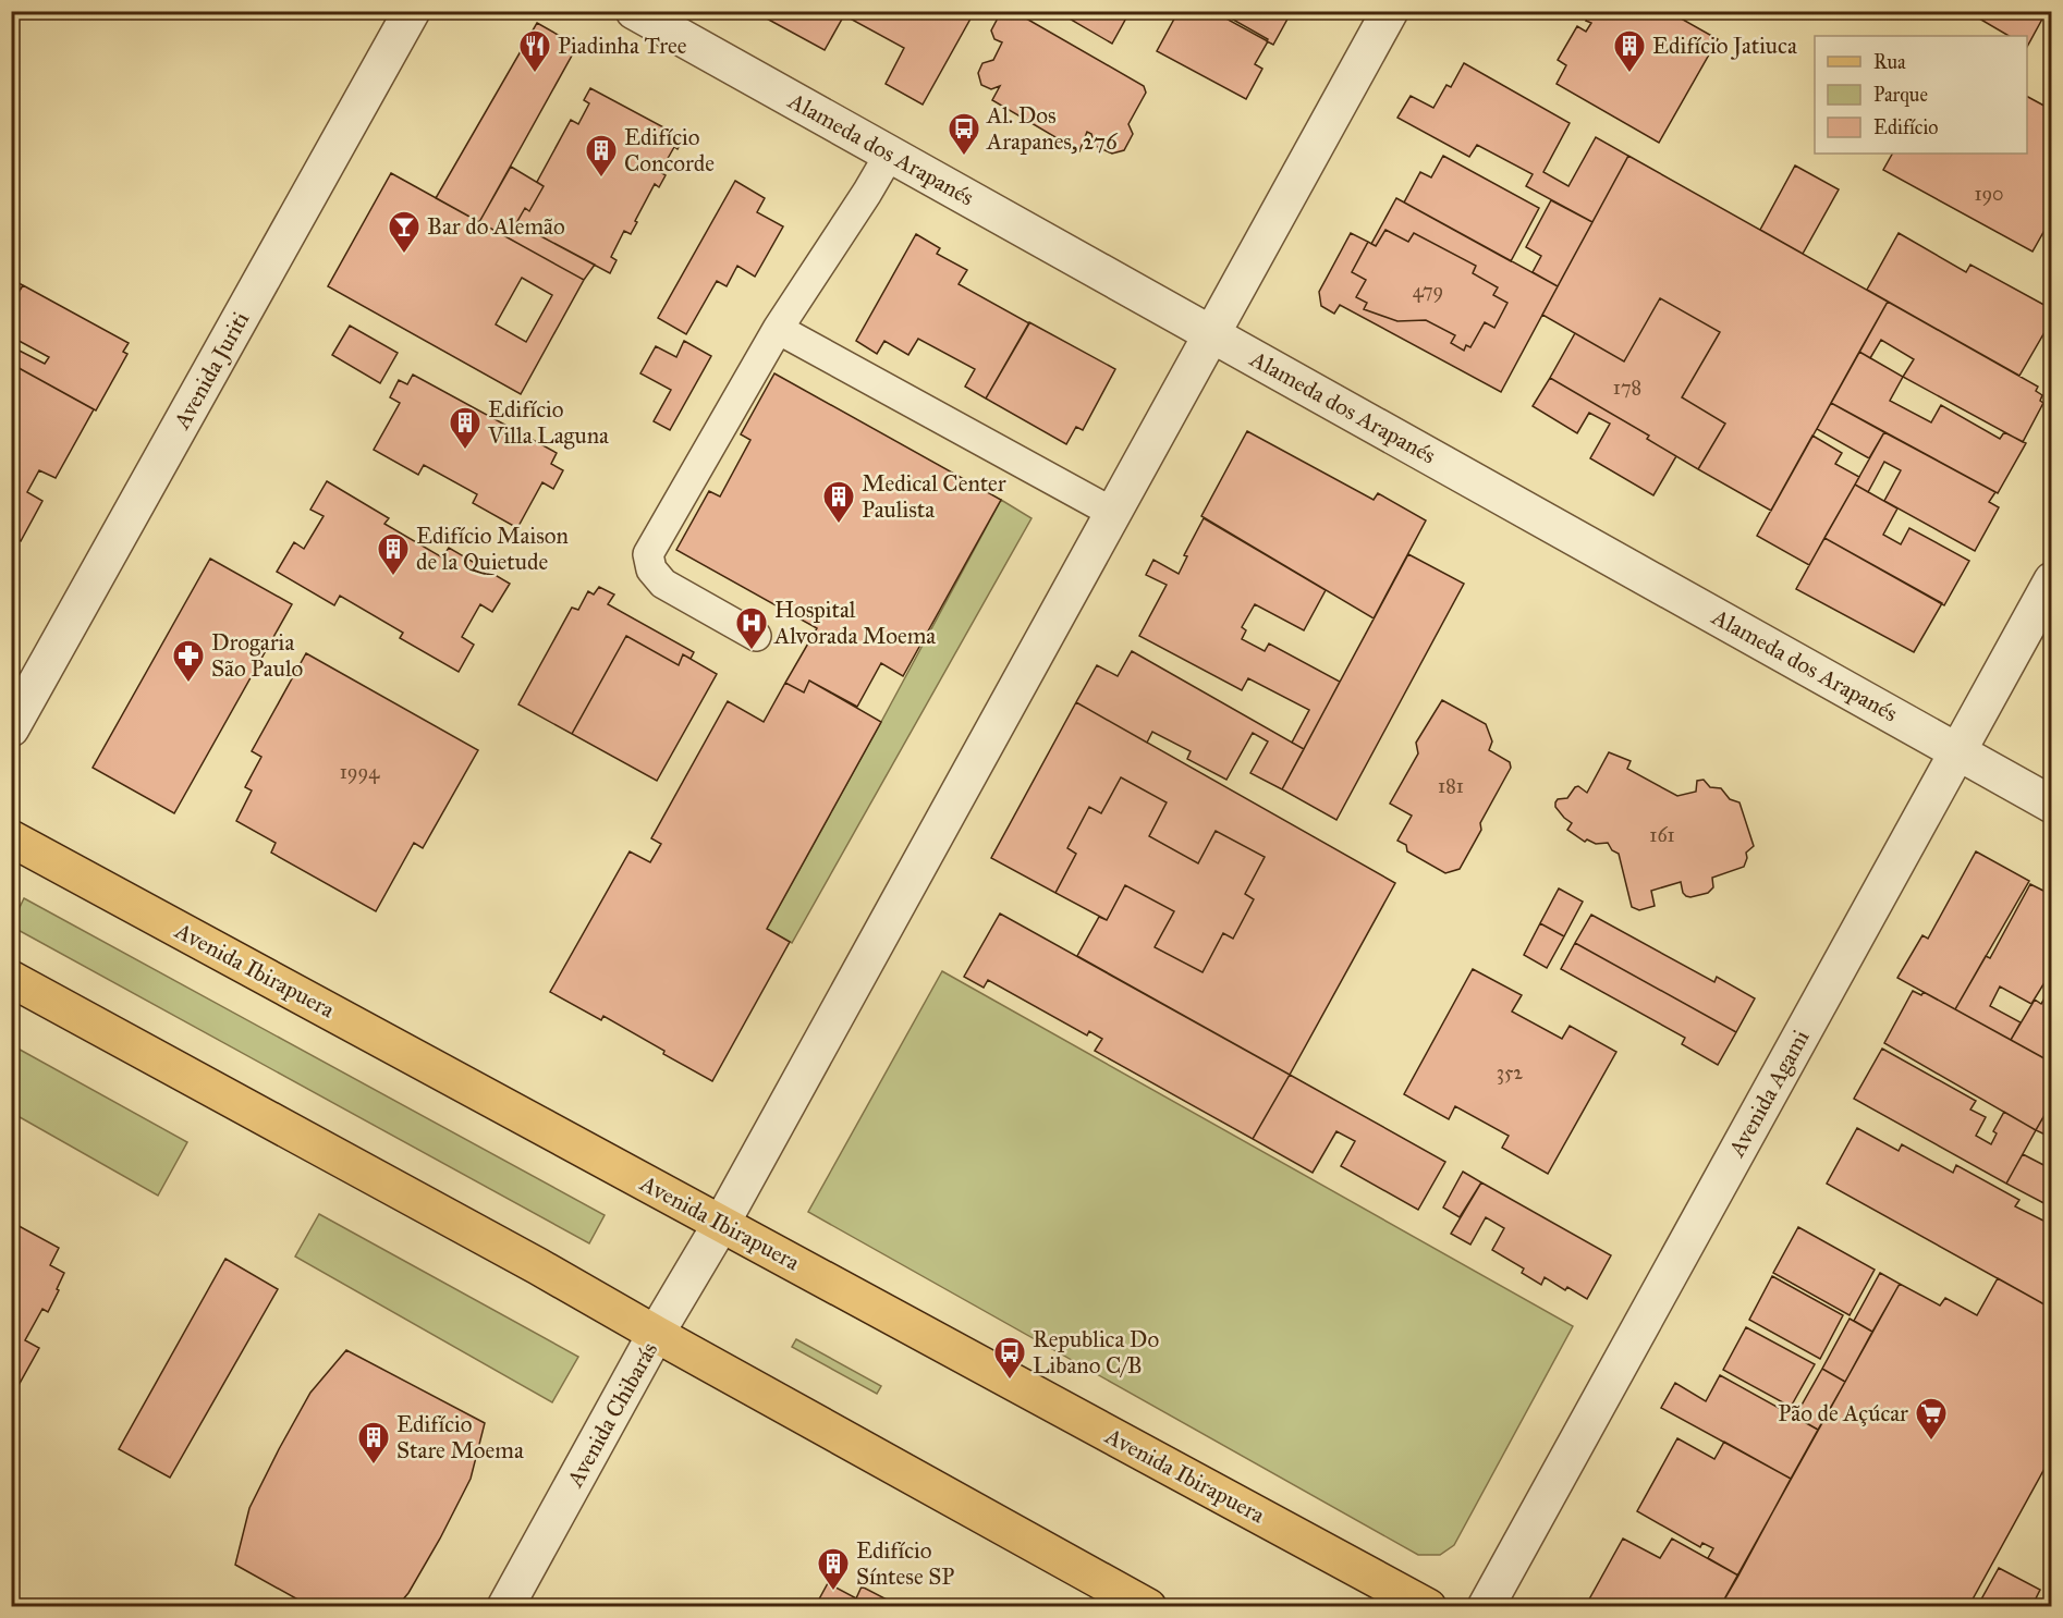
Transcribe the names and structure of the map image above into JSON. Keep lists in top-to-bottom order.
{
  "streets": {
    "main road": ["Avenida Ibirapuera"],
    "street": [
      "Alameda dos Arapanés",
      "Avenida Juriti",
      "Avenida Agami",
      "Avenida Chibarás"
    ]
  },
  "crossings": [
    ["Alameda dos Arapanés", "Avenida Agami"],
    ["Alameda dos Arapanés", "Avenida Chibarás"],
    ["Avenida Ibirapuera", "Avenida Chibarás"]
  ],
  "places": {
    "restaurant": ["Piadinha Tree"],
    "building": [
      "Edifício Jatiuca",
      "Edifício Concorde",
      "Edifício Villa Laguna",
      "Medical Center Paulista",
      "Edifício Maison de la Quietude",
      "Edifício Stare Moema",
      "Edifício Síntese SP"
    ],
    "bus stop": ["Al. Dos Arapanes, 276", "Republica Do Libano C/B"],
    "bar": ["Bar do Alemão"],
    "hospital": ["Hospital Alvorada Moema"],
    "pharmacy": ["Drogaria São Paulo"],
    "supermarket": ["Pão de Açúcar"]
  },
  "house_numbers": [
    "190",
    "479",
    "178",
    "1994",
    "181",
    "161",
    "352"
  ],
  "legend": ["Rua", "Parque", "Edifício"]
}
